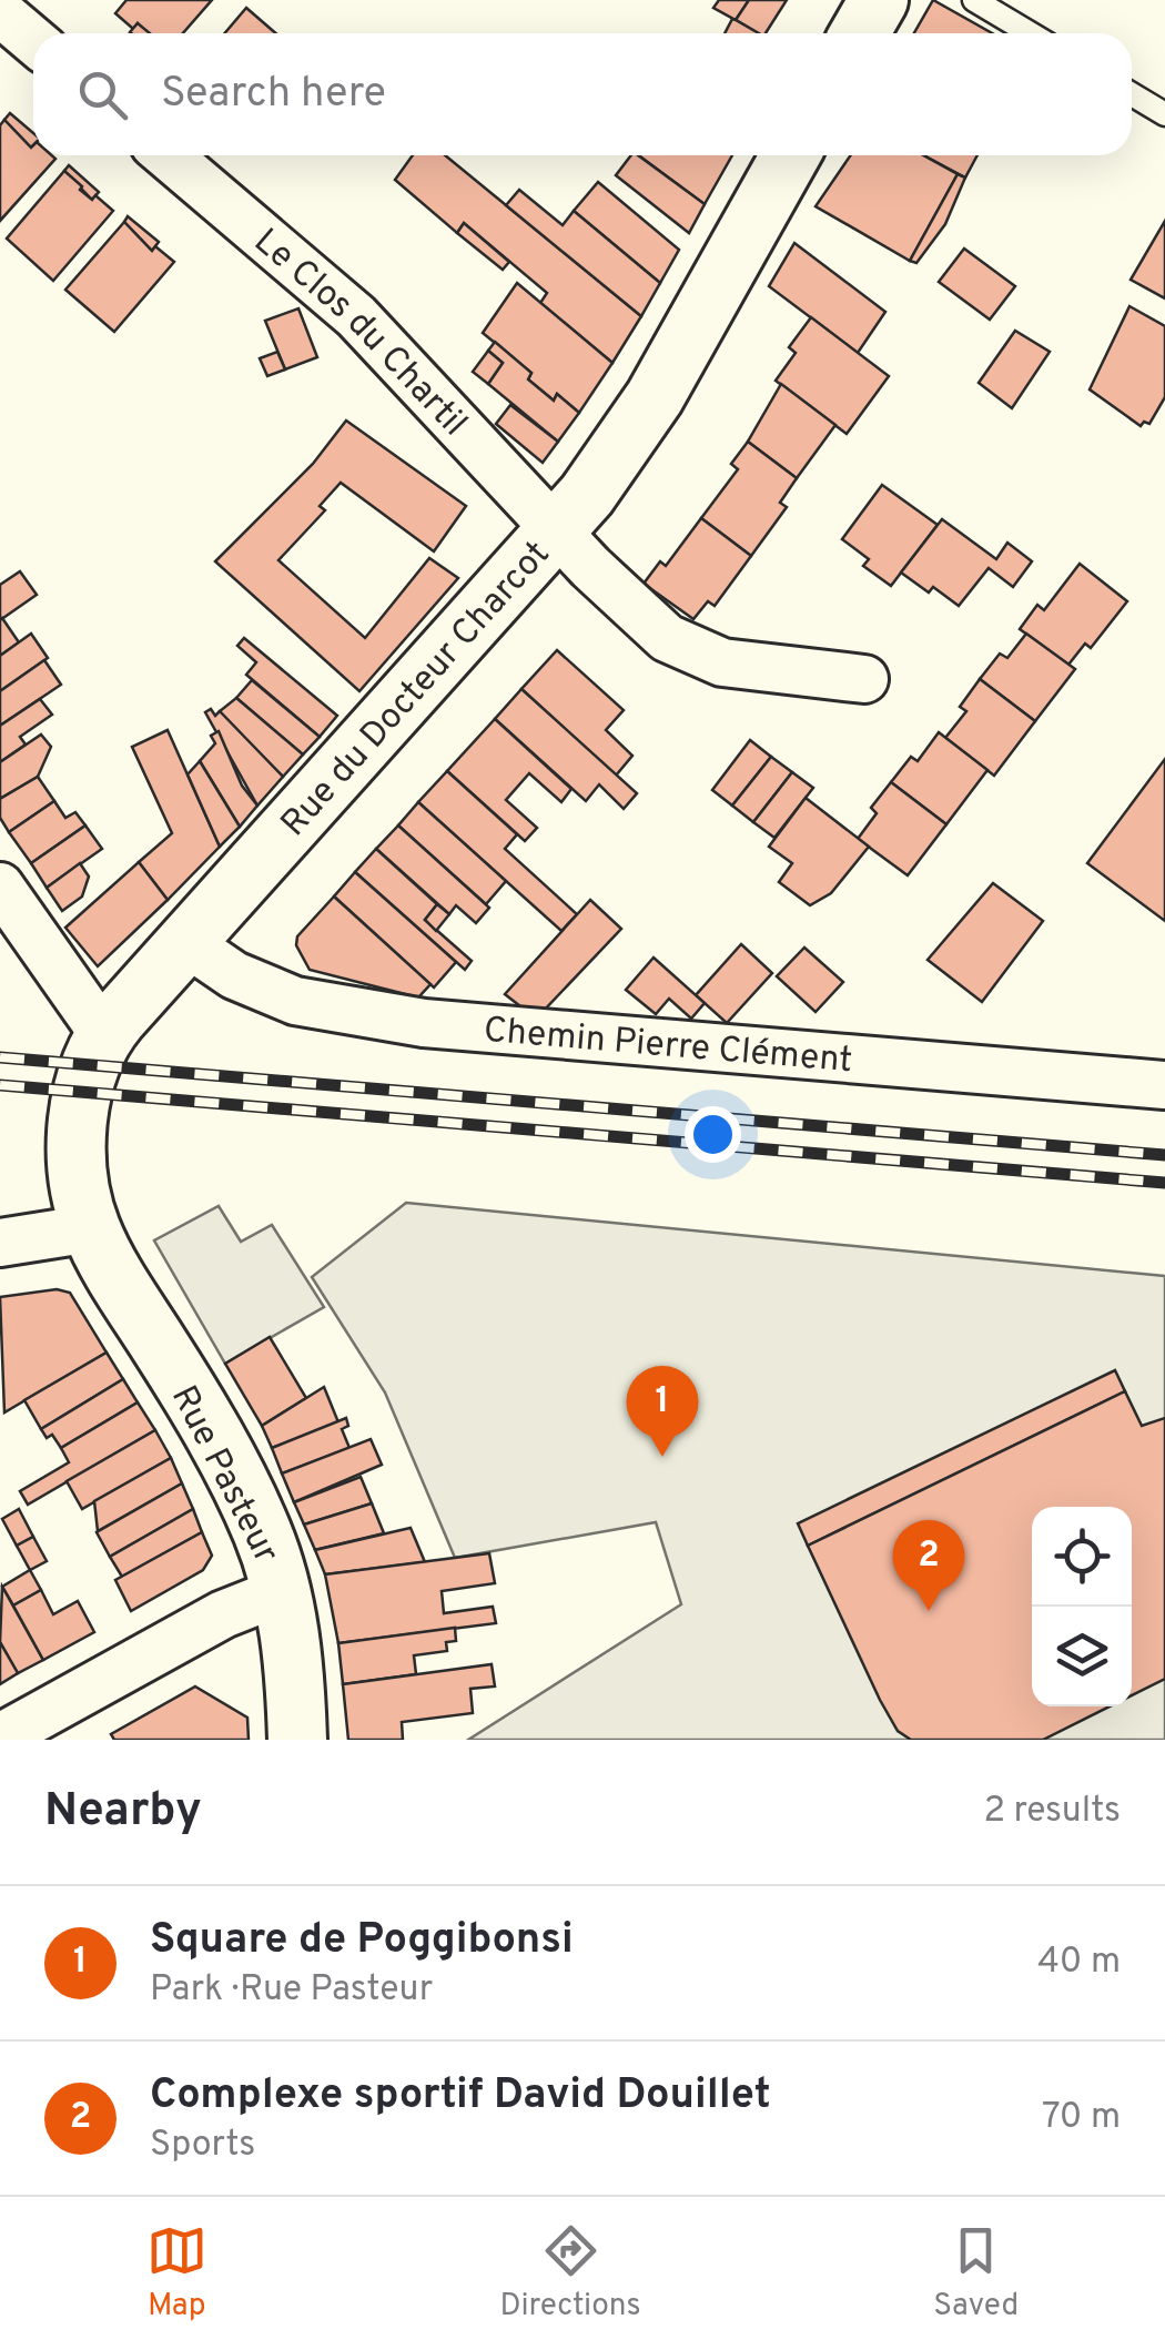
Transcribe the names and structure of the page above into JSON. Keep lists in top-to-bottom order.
{
  "streets": {
    "street": [
      "Le Clos du Chartil",
      "Rue du Docteur Charcot",
      "Chemin Pierre Clément",
      "Rue Pasteur"
    ]
  },
  "crossings": [
    ["Le Clos du Chartil", "Rue du Docteur Charcot"],
    ["Rue du Docteur Charcot", "Chemin Pierre Clément"],
    ["Rue du Docteur Charcot", "Rue Pasteur"]
  ],
  "page": {
    "search": "Search here",
    "pins": ["1", "2"],
    "heading": ["Nearby", "2 results"],
    "list": [
      {
        "mark": "1",
        "name": "Square de Poggibonsi",
        "note": "Park · Rue Pasteur",
        "value": "40 m"
      },
      {
        "mark": "2",
        "name": "Complexe sportif David Douillet",
        "note": "Sports",
        "value": "70 m"
      }
    ],
    "nav": ["Map", "Directions", "Saved"]
  }
}
